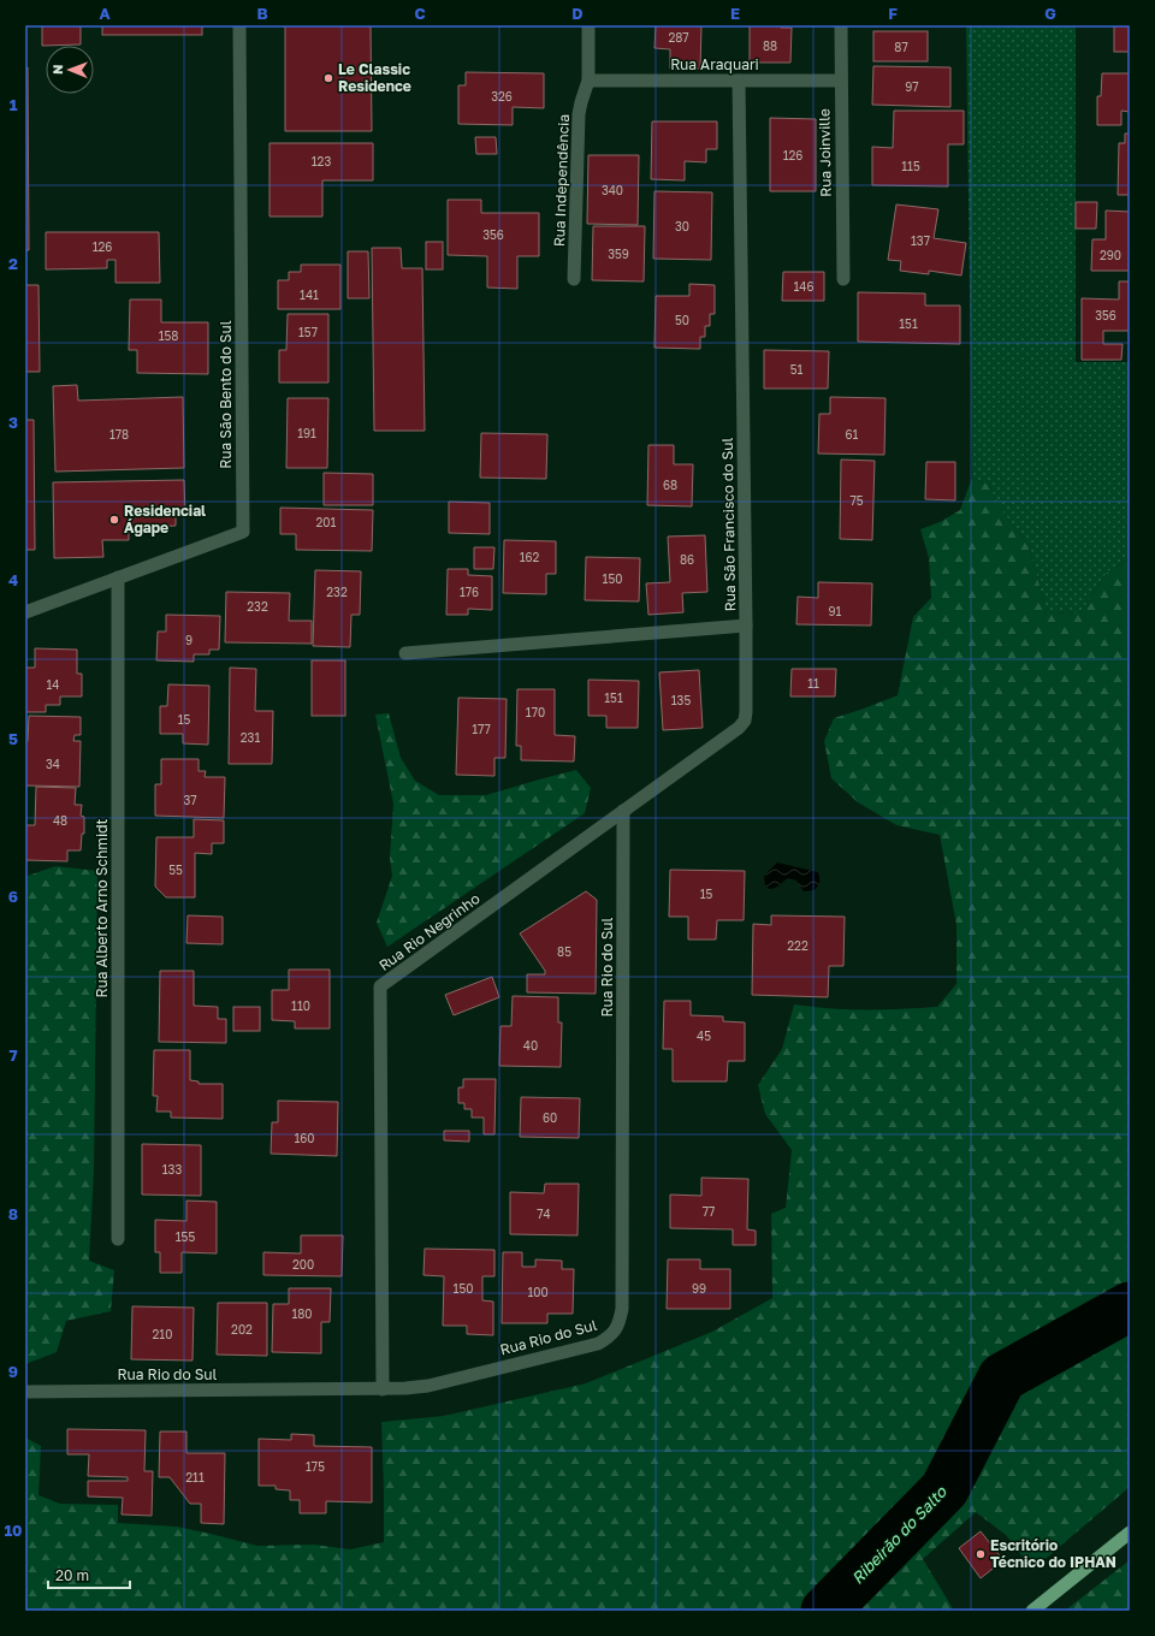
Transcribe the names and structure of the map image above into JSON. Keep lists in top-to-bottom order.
{
  "streets": {
    "street": [
      "Rua Araquari",
      "Rua Joinville",
      "Rua Independência",
      "Rua São Bento do Sul",
      "Rua São Francisco do Sul",
      "Rua Alberto Arno Schmidt",
      "Rua Rio Negrinho",
      "Rua Rio do Sul"
    ]
  },
  "crossings": [
    ["Rua Araquari", "Rua Joinville"],
    ["Rua Araquari", "Rua Independência"],
    ["Rua Araquari", "Rua São Francisco do Sul"],
    ["Rua São Bento do Sul", "Rua Alberto Arno Schmidt"],
    ["Rua São Francisco do Sul", "Rua Rio Negrinho"],
    ["Rua Rio Negrinho", "Rua Rio do Sul"]
  ],
  "water": ["Ribeirão do Salto"],
  "places": ["Le Classic Residence", "Residencial Ágape", "Escritório Técnico do IPHAN"],
  "house_numbers": [
    "287",
    "88",
    "87",
    "97",
    "326",
    "126",
    "123",
    "115",
    "340",
    "30",
    "356",
    "137",
    "126",
    "359",
    "290",
    "146",
    "141",
    "356",
    "50",
    "151",
    "157",
    "158",
    "51",
    "191",
    "178",
    "61",
    "68",
    "75",
    "201",
    "162",
    "86",
    "150",
    "232",
    "176",
    "232",
    "91",
    "9",
    "11",
    "14",
    "151",
    "135",
    "170",
    "15",
    "177",
    "231",
    "34",
    "37",
    "48",
    "55",
    "15",
    "222",
    "85",
    "110",
    "45",
    "40",
    "60",
    "160",
    "133",
    "77",
    "74",
    "155",
    "200",
    "150",
    "99",
    "100",
    "180",
    "202",
    "210",
    "175",
    "211"
  ],
  "scale_bar": "20 m",
  "north": "left",
  "grid": {
    "columns": [
      "A",
      "B",
      "C",
      "D",
      "E",
      "F",
      "G"
    ],
    "rows": [
      "1",
      "2",
      "3",
      "4",
      "5",
      "6",
      "7",
      "8",
      "9",
      "10"
    ]
  }
}
